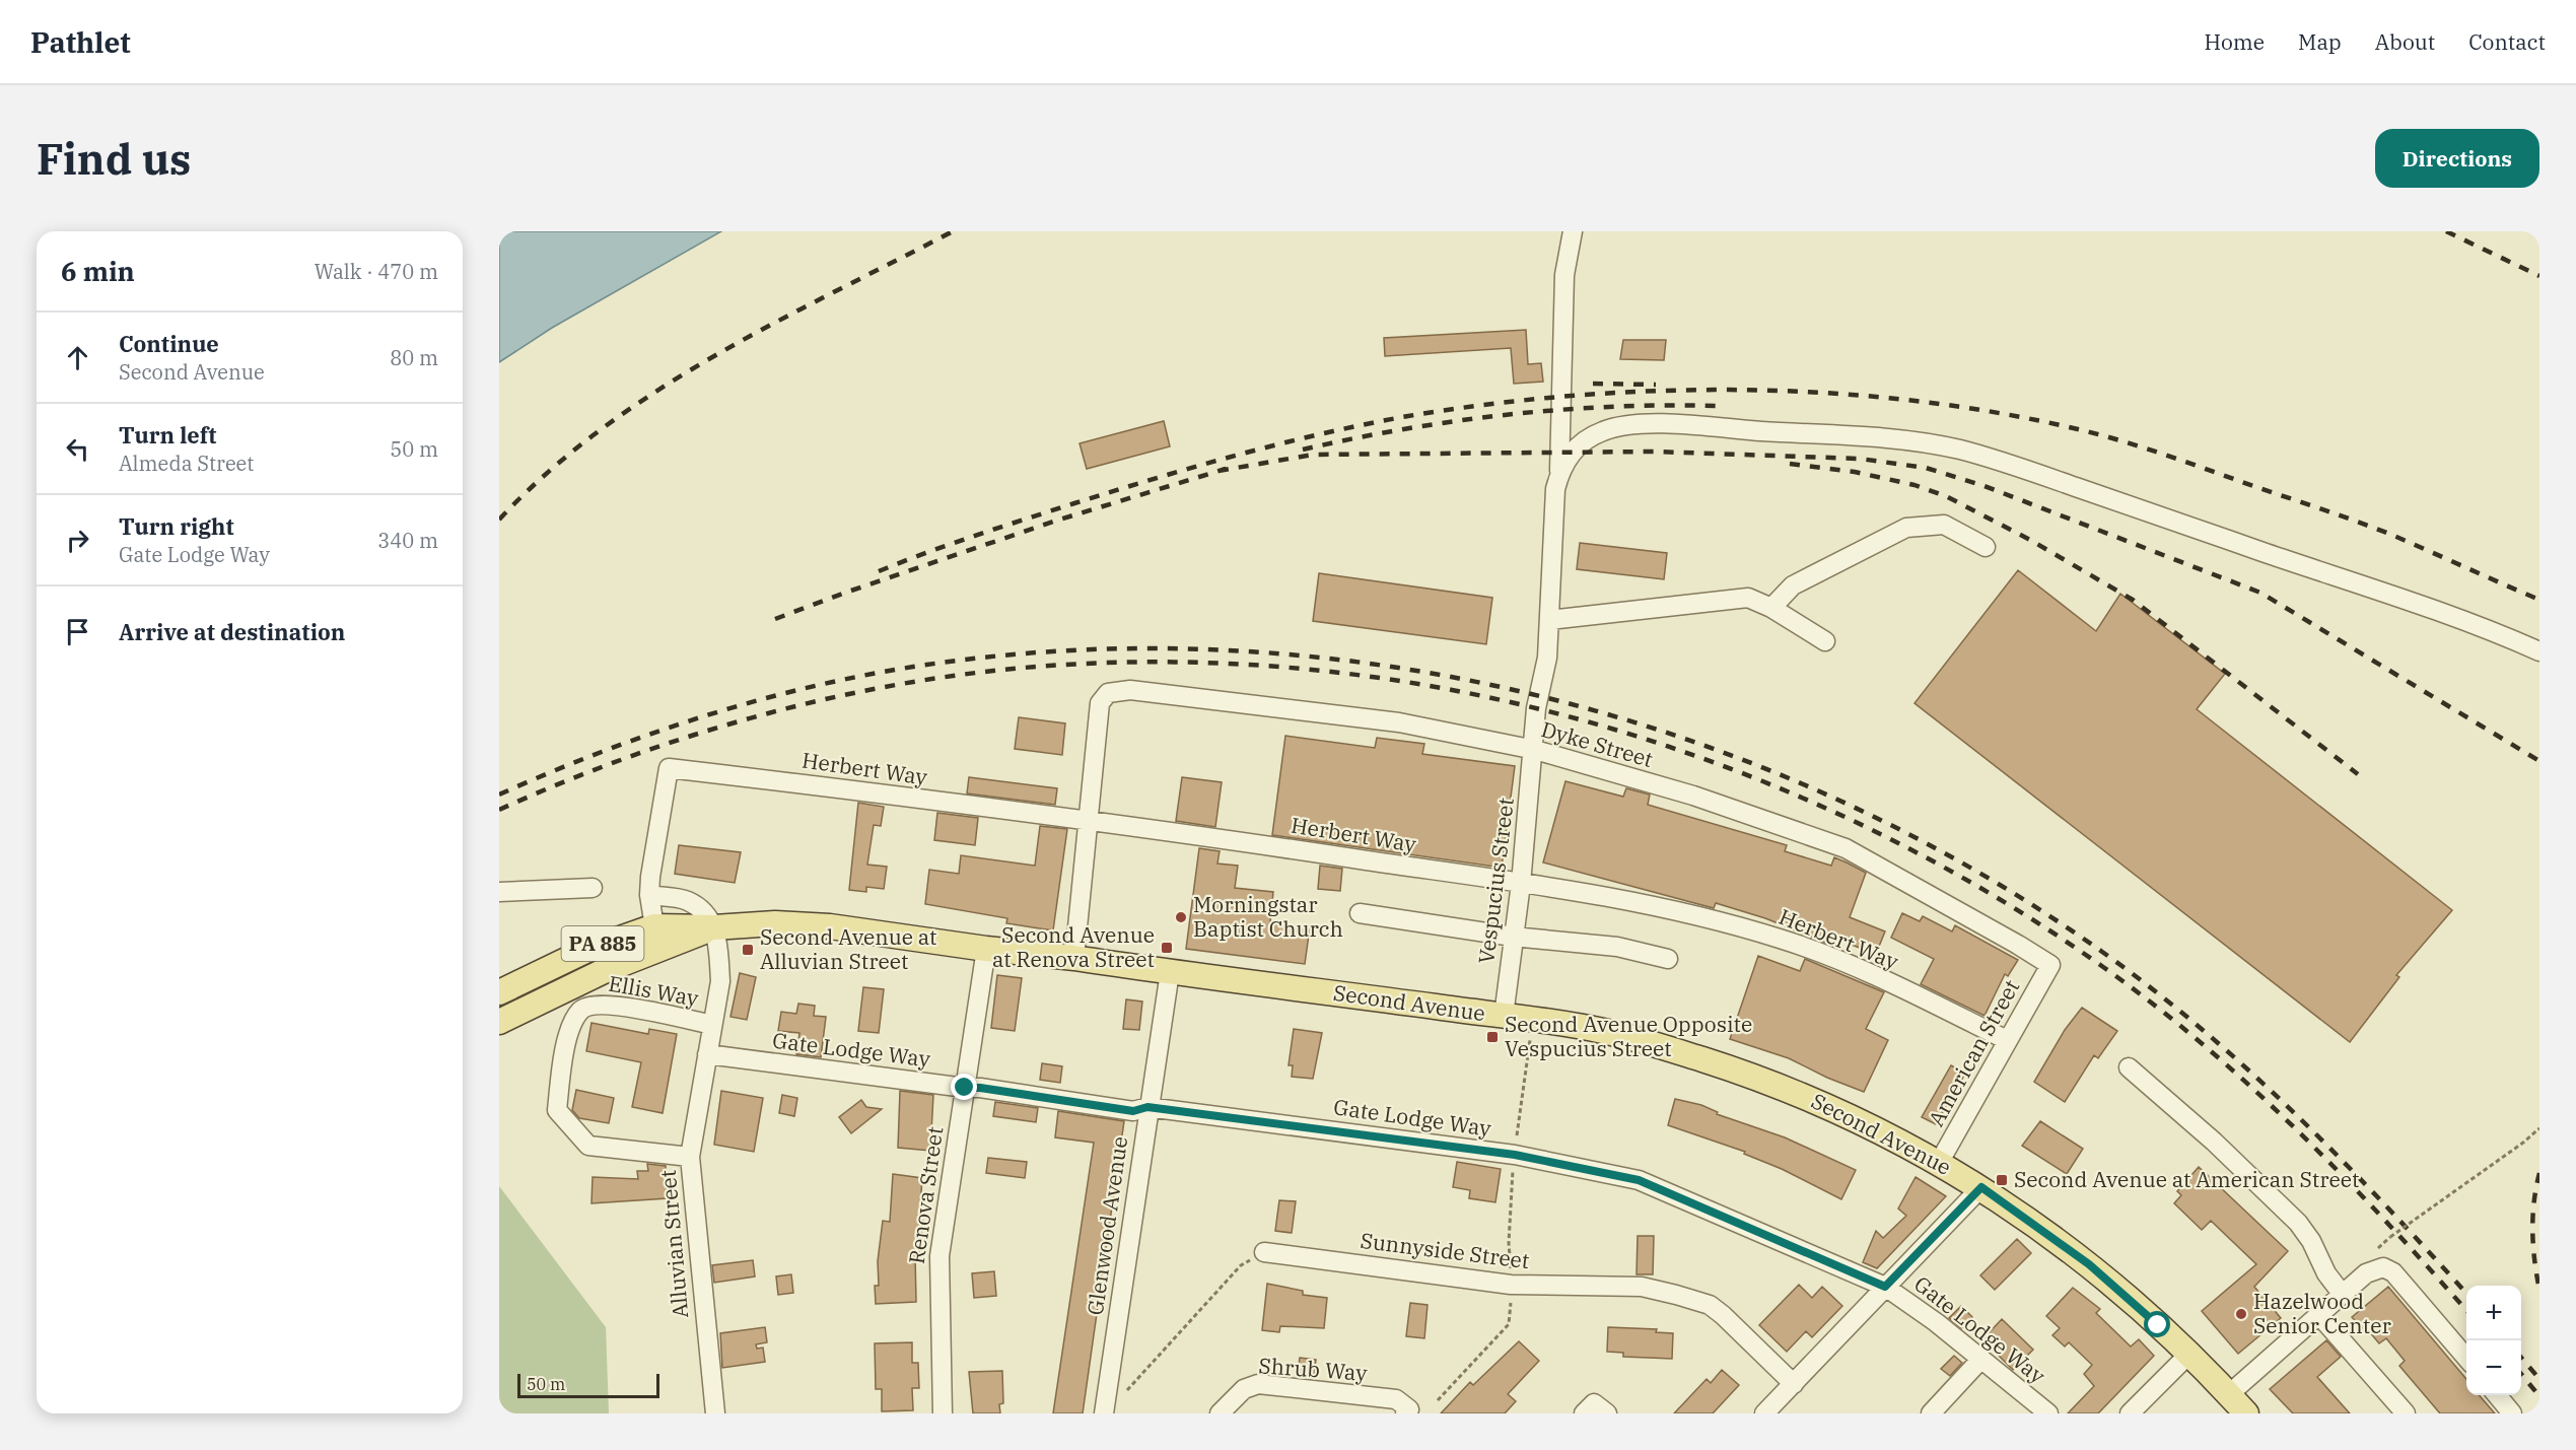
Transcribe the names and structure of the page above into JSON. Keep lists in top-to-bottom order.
{
  "streets": {
    "main road": ["PA 885", "Second Avenue"],
    "street": [
      "Dyke Street",
      "Herbert Way",
      "Vespucius Street",
      "Ellis Way",
      "Gate Lodge Way",
      "American Street",
      "Renova Street",
      "Glenwood Avenue",
      "Alluvian Street",
      "Sunnyside Street",
      "Shrub Way"
    ]
  },
  "crossings": [
    ["Dyke Street", "Herbert Way"],
    ["Dyke Street", "Vespucius Street"],
    ["Dyke Street", "American Street"],
    ["Herbert Way", "Vespucius Street"],
    ["Herbert Way", "American Street"],
    ["Vespucius Street", "Second Avenue"],
    ["Ellis Way", "Alluvian Street"],
    ["Second Avenue", "American Street"],
    ["Second Avenue", "Renova Street"],
    ["Second Avenue", "Glenwood Avenue"],
    ["Second Avenue", "Alluvian Street"],
    ["Gate Lodge Way", "Renova Street"],
    ["Gate Lodge Way", "Glenwood Avenue"],
    ["Gate Lodge Way", "Alluvian Street"]
  ],
  "places": {
    "other": ["Morningstar Baptist Church", "Hazelwood Senior Center"],
    "transit": [
      "Second Avenue at Renova Street",
      "Second Avenue at Alluvian Street",
      "Second Avenue Opposite Vespucius Street",
      "Second Avenue at American Street"
    ]
  },
  "scale_bar": "50 m",
  "page": {
    "header": "Pathlet",
    "nav": [
      "Home",
      "Map",
      "About",
      "Contact"
    ],
    "buttons": "Directions",
    "title": "Find us",
    "heading": ["6 min", "Walk · 470 m"],
    "list": [
      ["Continue", "Second Avenue", "80 m"],
      ["Turn left", "Almeda Street", "50 m"],
      ["Turn right", "Gate Lodge Way", "340 m"],
      "Arrive at destination"
    ],
    "map_buttons": ["+", "−"],
    "scale": "50 m"
  }
}
